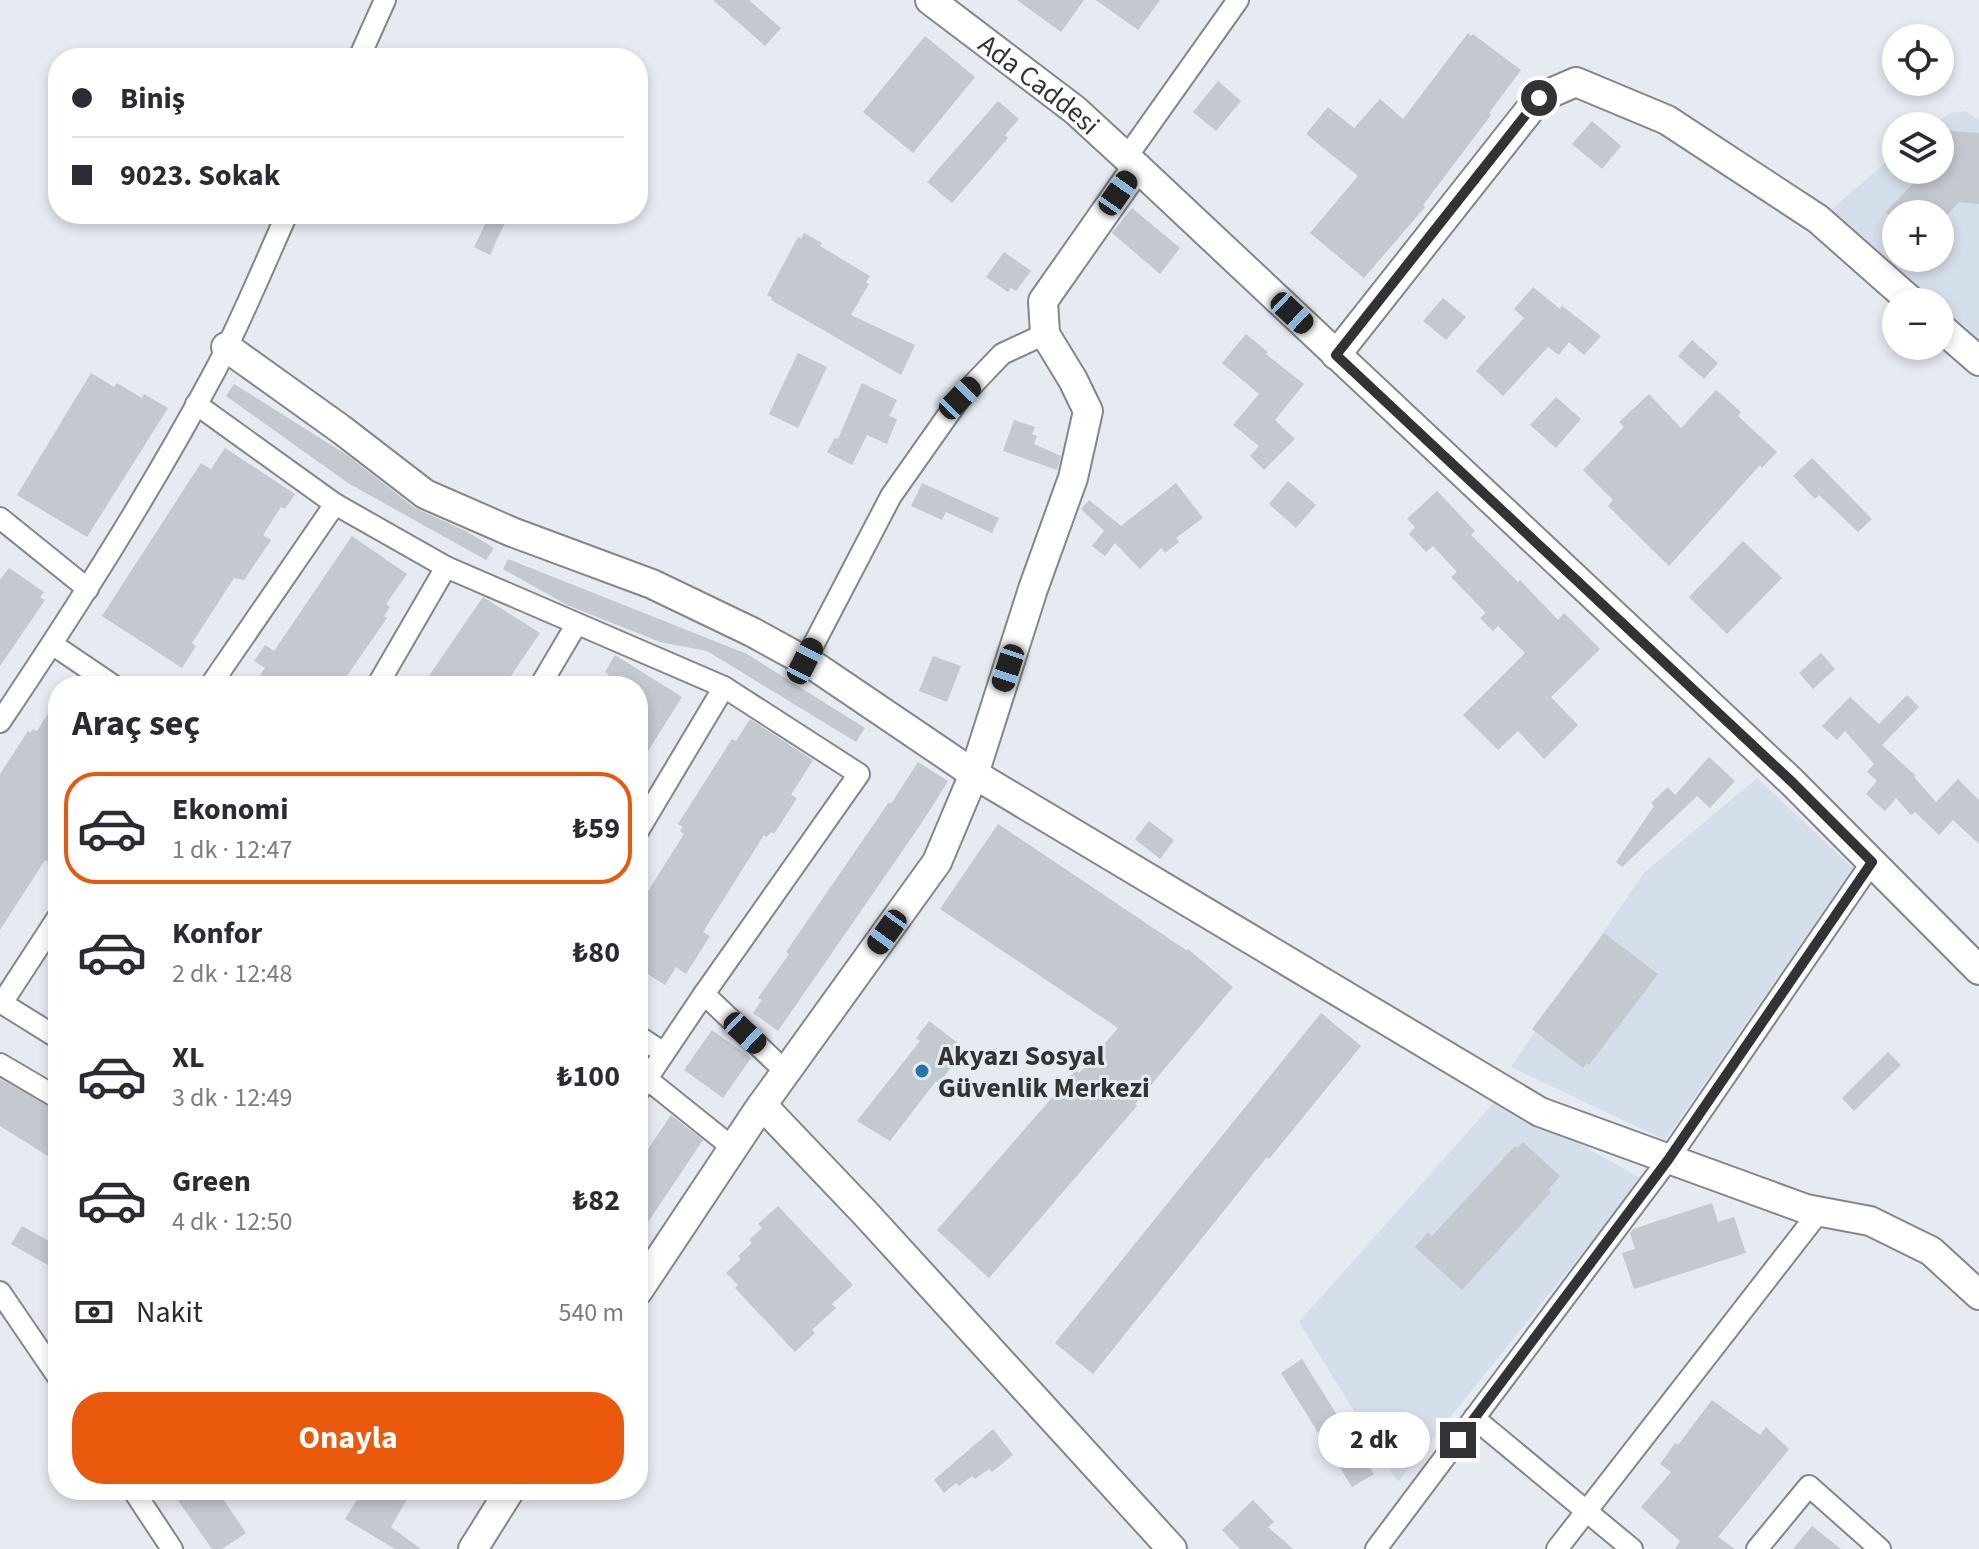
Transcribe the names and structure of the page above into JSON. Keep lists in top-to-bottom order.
{
  "streets": {
    "main road": ["Ada Caddesi"]
  },
  "places": ["Akyazı Sosyal Güvenlik Merkezi"],
  "page": {
    "map_buttons": ["+", "−"],
    "banner": ["Biniş", "9023. Sokak"],
    "heading": "Araç seç",
    "list": [
      {
        "name": "Ekonomi",
        "note": "1 dk · 12:47",
        "value": "₺59"
      },
      {
        "name": "Konfor",
        "note": "2 dk · 12:48",
        "value": "₺80"
      },
      {
        "name": "XL",
        "note": "3 dk · 12:49",
        "value": "₺100"
      },
      {
        "name": "Green",
        "note": "4 dk · 12:50",
        "value": "₺82"
      }
    ],
    "pay": ["Nakit", "540 m"],
    "buttons": "Onayla",
    "bubble": "2 dk"
  }
}
